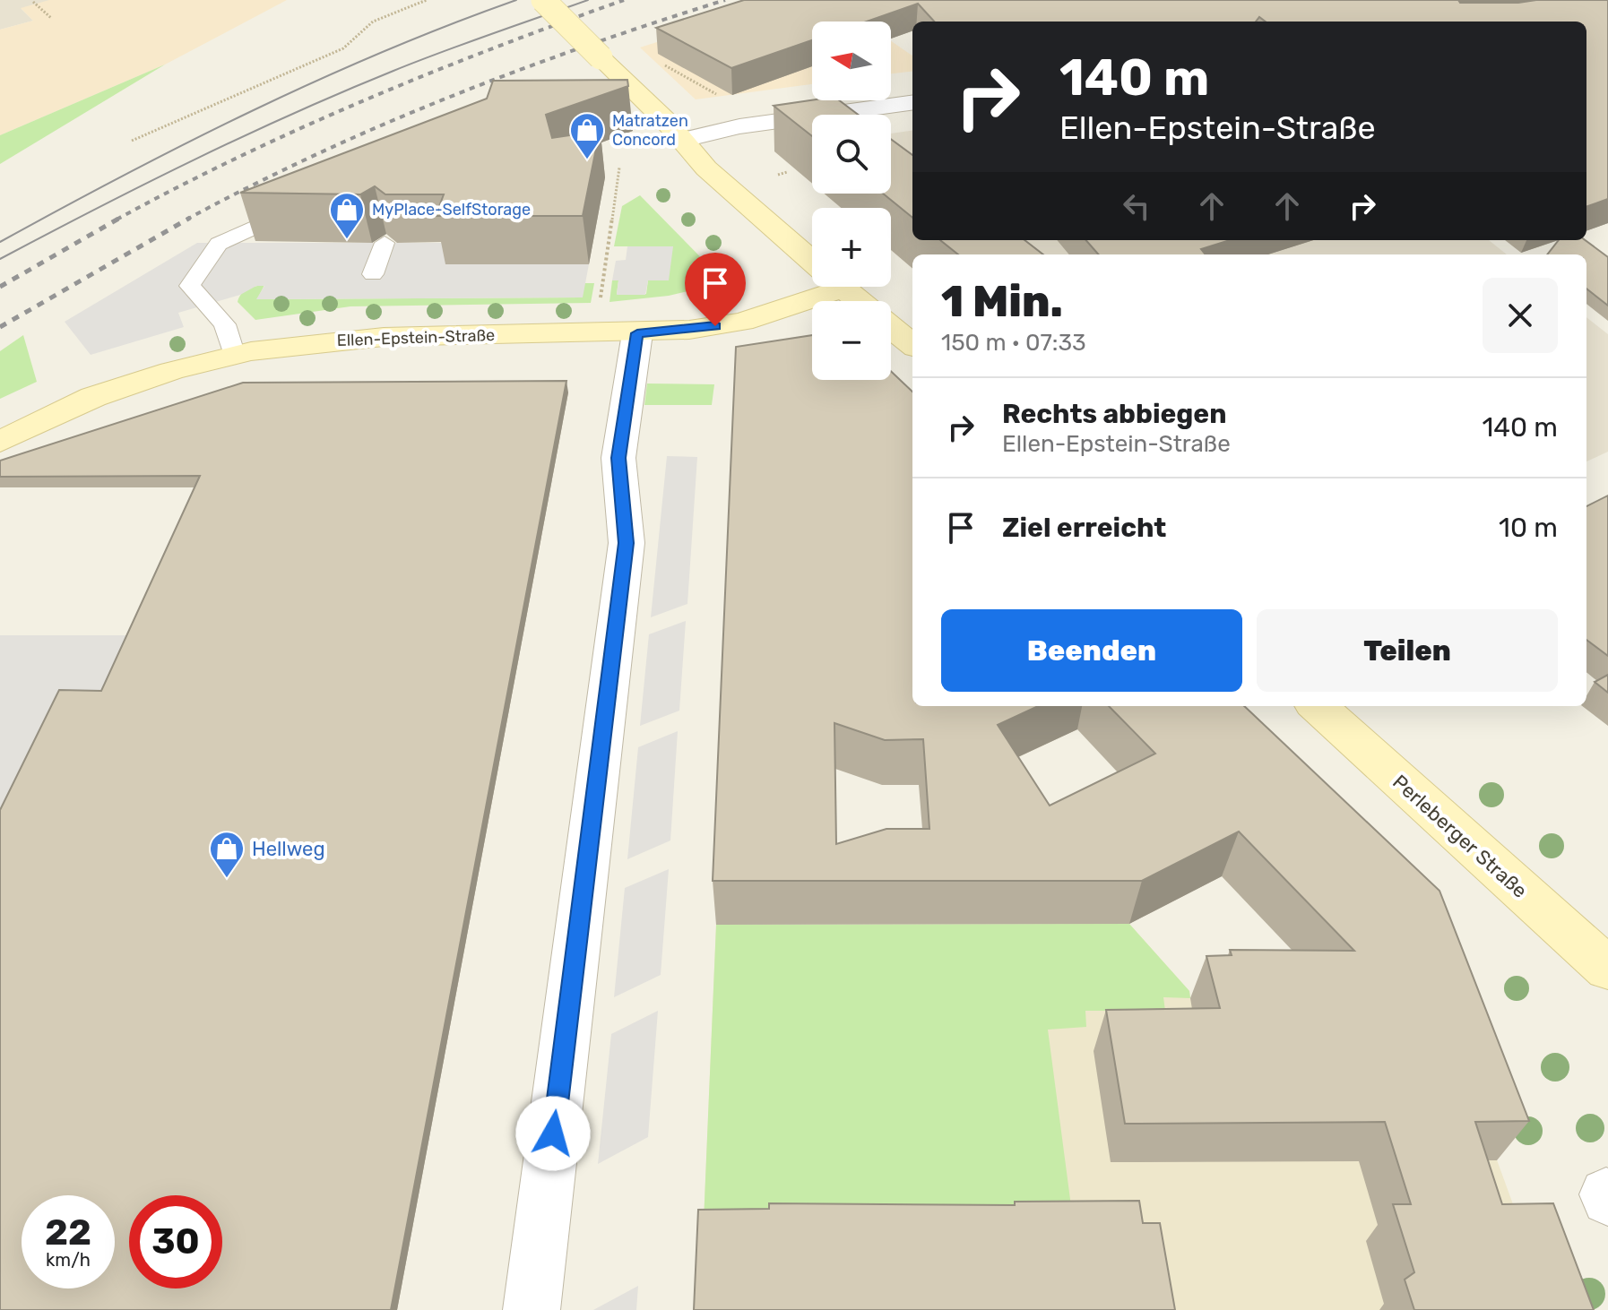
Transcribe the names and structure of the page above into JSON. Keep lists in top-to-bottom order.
{
  "streets": {
    "main road": ["Ellen-Epstein-Straße", "Perleberger Straße"]
  },
  "places": {
    "shop": ["Matratzen Concord", "MyPlace-SelfStorage", "Hellweg"]
  },
  "north": "left",
  "page": {
    "map_buttons": ["+", "−"],
    "turn": ["140 m", "Ellen-Epstein-Straße"],
    "heading": ["1 Min.", "150 m · 07:33"],
    "list": [
      {
        "name": "Rechts abbiegen",
        "note": "Ellen-Epstein-Straße",
        "value": "140 m"
      },
      {
        "name": "Ziel erreicht",
        "value": "10 m"
      }
    ],
    "buttons": ["Beenden", "Teilen"],
    "speed": "22 km/h",
    "limit": "30"
  }
}
